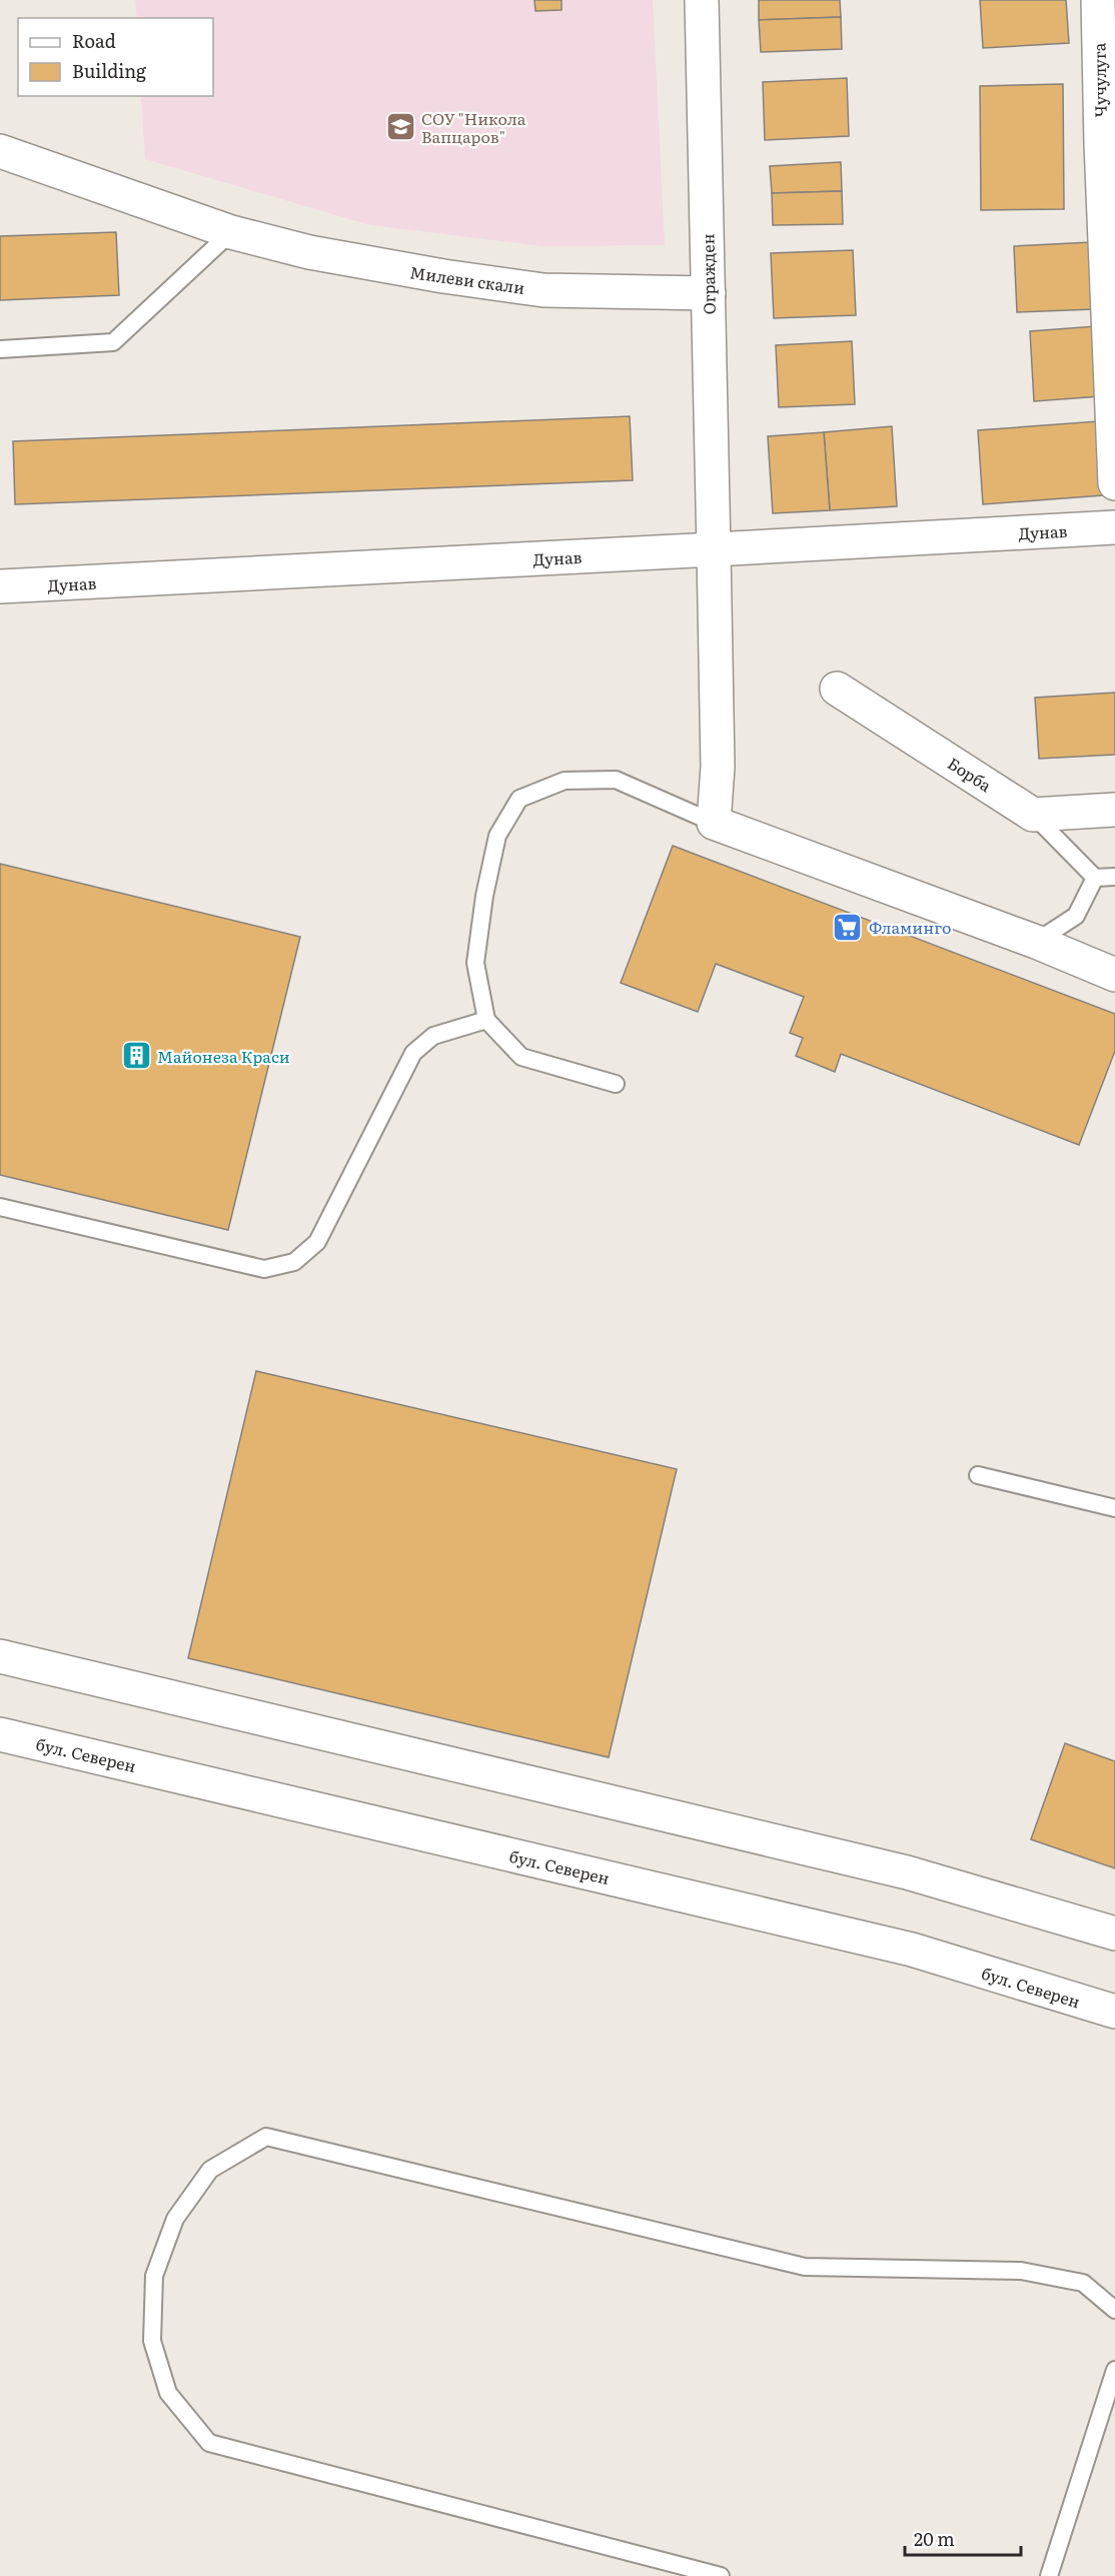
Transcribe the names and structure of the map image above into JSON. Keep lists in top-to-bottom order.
{
  "streets": {
    "street": [
      "Чучулуга",
      "Огражден",
      "Милеви скали",
      "Дунав",
      "Борба",
      "бул. Северен"
    ]
  },
  "crossings": [
    ["Огражден", "Милеви скали"],
    ["Огражден", "Дунав"]
  ],
  "places": {
    "school or university": ["СОУ \"Никола Вапцаров\""],
    "supermarket": ["Фламинго"],
    "building": ["Майонеза Краси"]
  },
  "legend": ["Road", "Building"],
  "scale_bar": "20 m"
}
